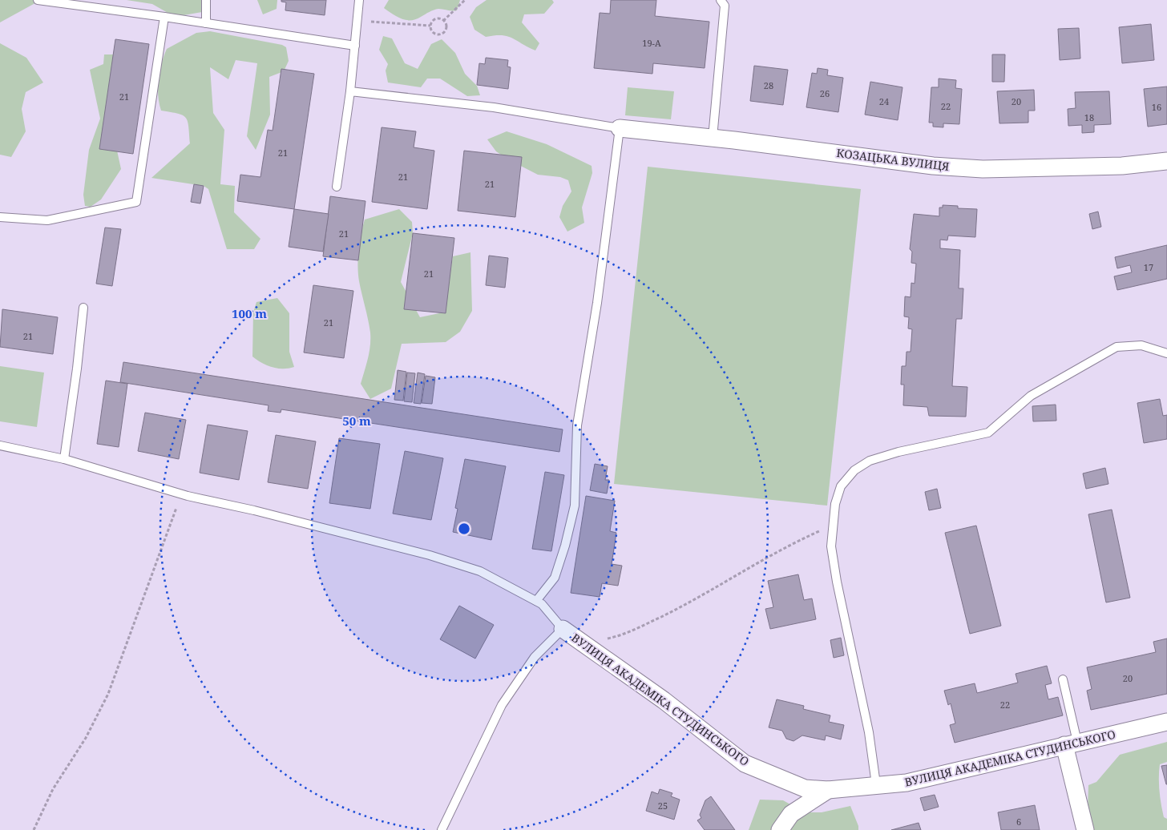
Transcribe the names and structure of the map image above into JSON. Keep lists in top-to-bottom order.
{
  "streets": {
    "street": ["КОЗАЦЬКА ВУЛИЦЯ", "ВУЛИЦЯ АКАДЕМІКА СТУДИНСЬКОГО"]
  },
  "house_numbers": [
    "19-А",
    "28",
    "26",
    "21",
    "24",
    "20",
    "22",
    "16",
    "18",
    "21",
    "21",
    "21",
    "21",
    "17",
    "21",
    "21",
    "21",
    "20",
    "22",
    "25",
    "6"
  ],
  "rings": ["100 m", "50 m"]
}
